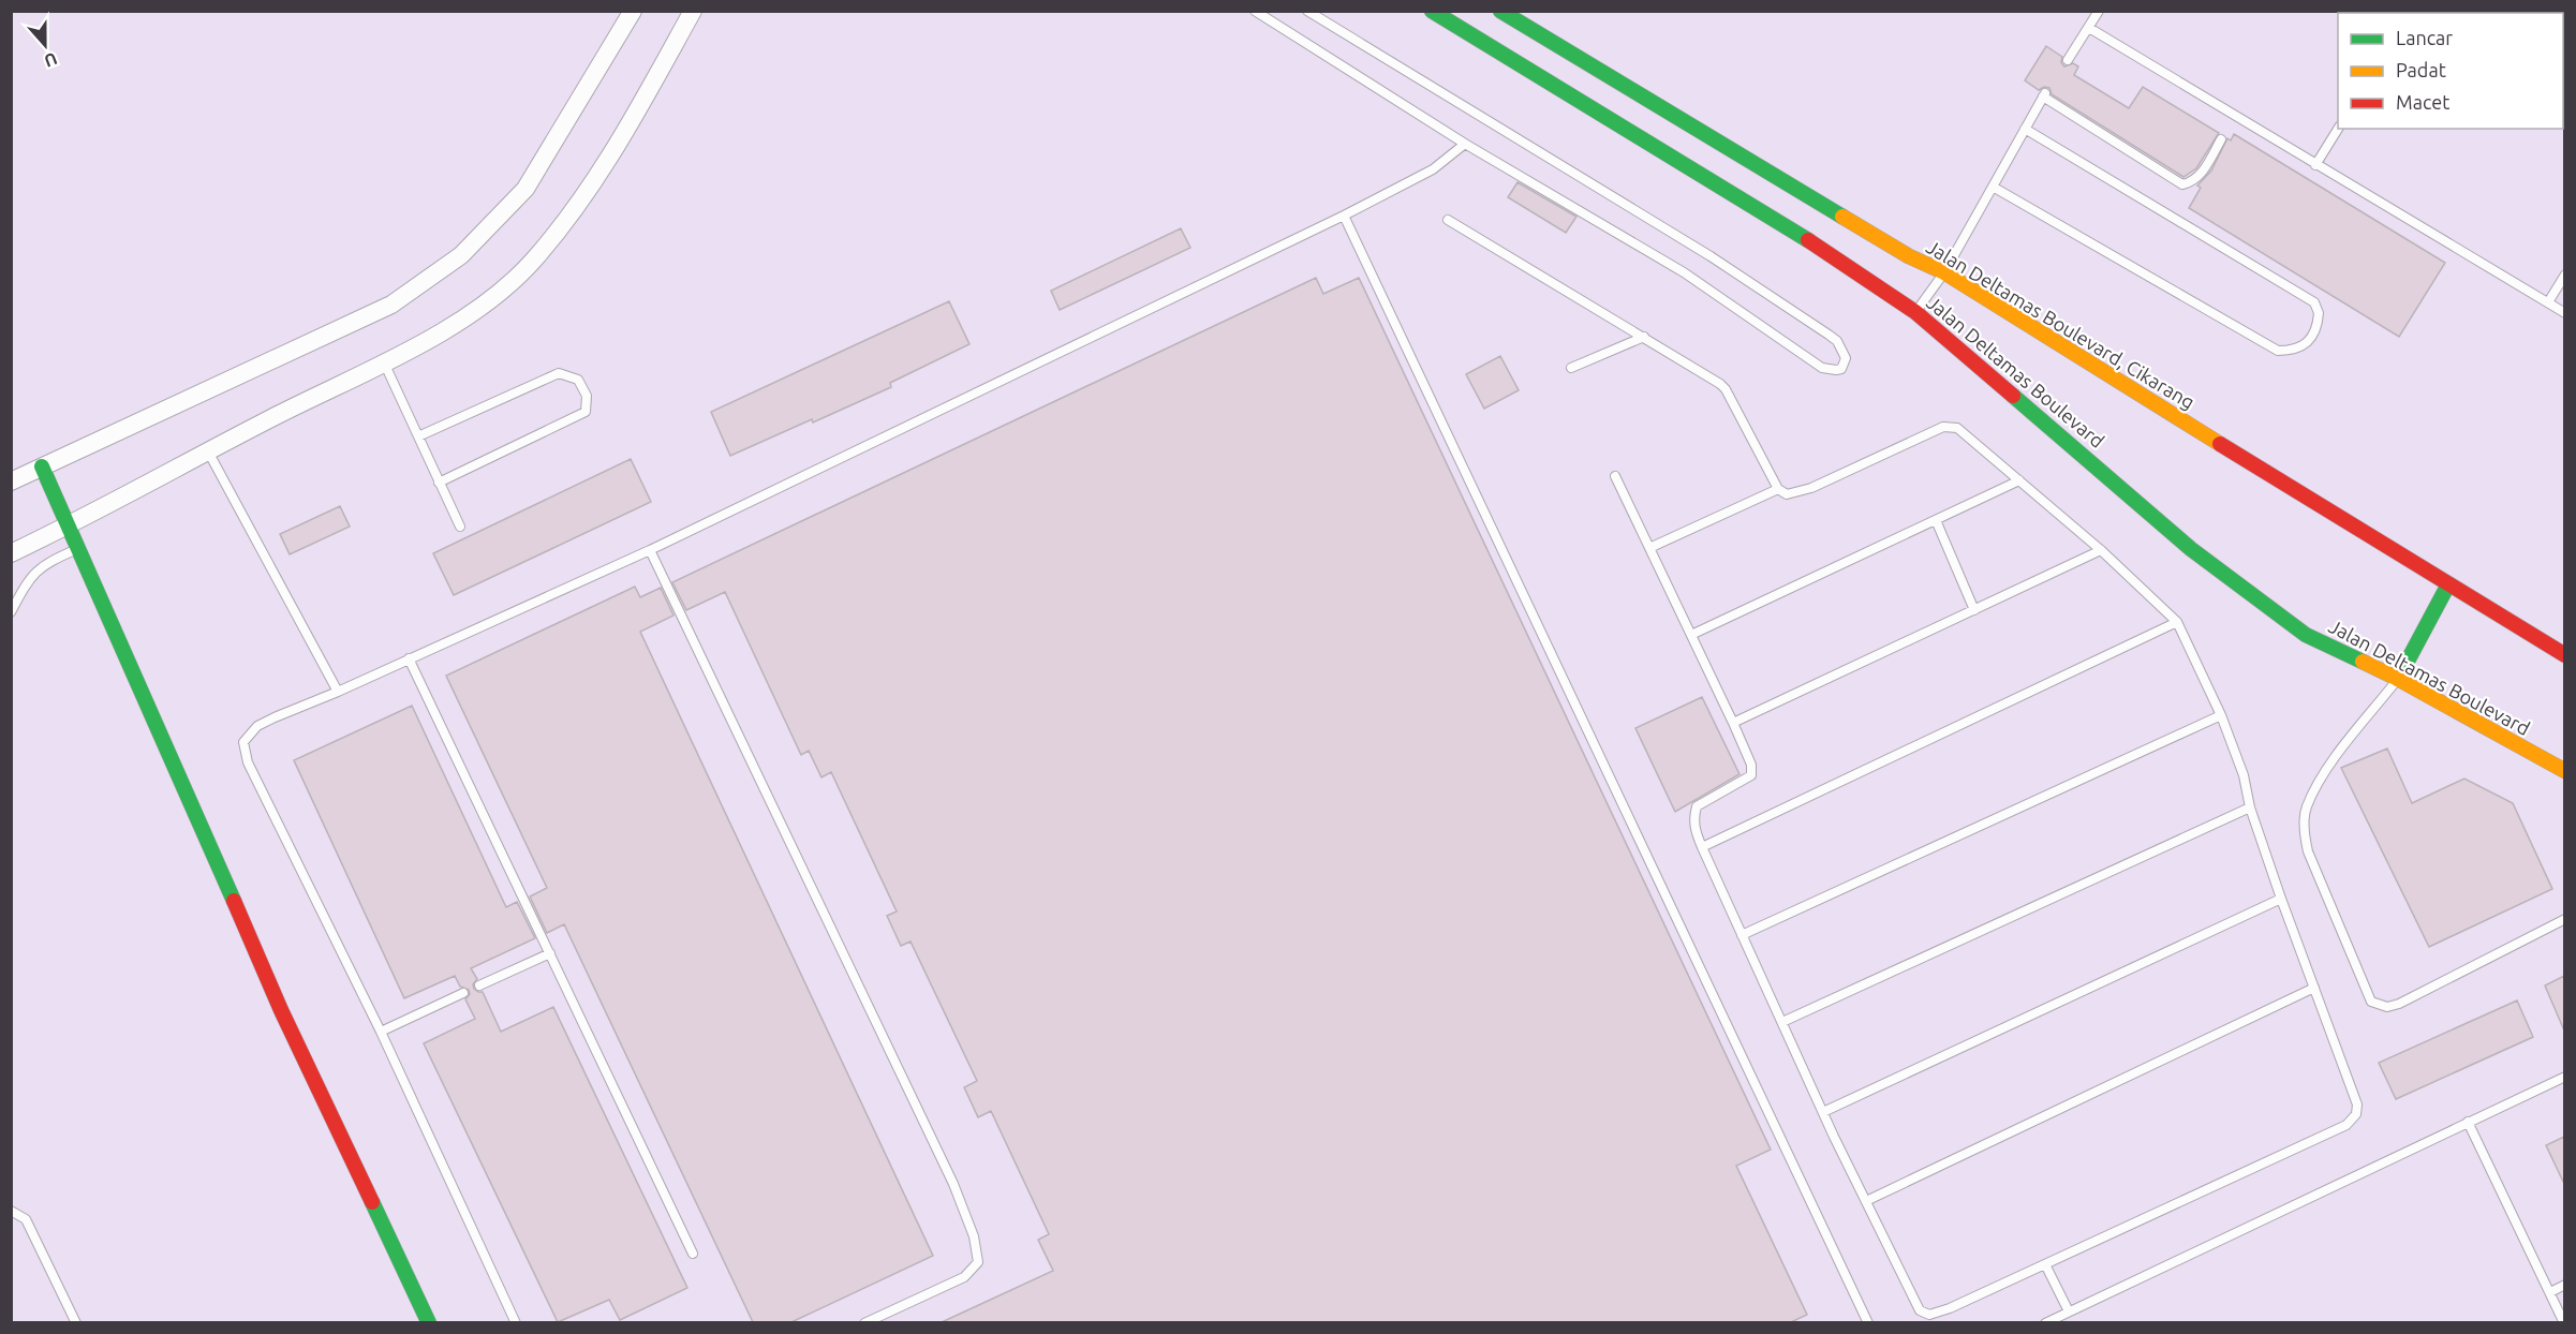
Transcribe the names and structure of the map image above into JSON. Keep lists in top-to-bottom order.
{
  "streets": {
    "street": ["Jalan Deltamas Boulevard, Cikarang", "Jalan Deltamas Boulevard"]
  },
  "legend": ["Lancar", "Padat", "Macet"],
  "north": "bottom"
}
